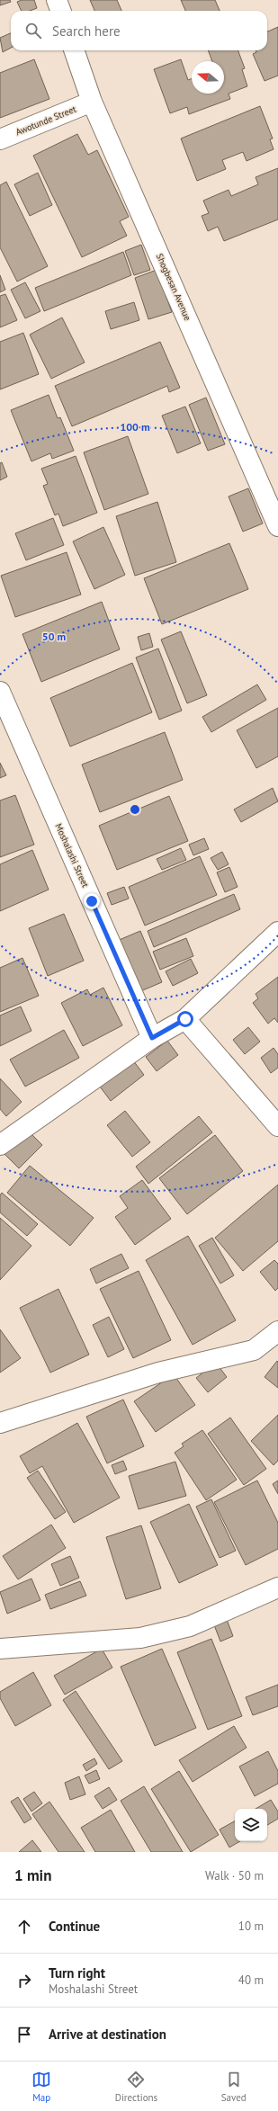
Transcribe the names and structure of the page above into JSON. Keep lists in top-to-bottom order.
{
  "streets": {
    "street": ["Awotunde Street", "Shogbesan Avenue", "Moshalashi Street"]
  },
  "crossings": [
    ["Awotunde Street", "Shogbesan Avenue"]
  ],
  "north": "left",
  "page": {
    "search": "Search here",
    "heading": ["1 min", "Walk · 50 m"],
    "list": [
      ["Continue", "10 m"],
      ["Turn right", "Moshalashi Street", "40 m"],
      "Arrive at destination"
    ],
    "nav": ["Map", "Directions", "Saved"]
  },
  "rings": ["100 m", "50 m"]
}
